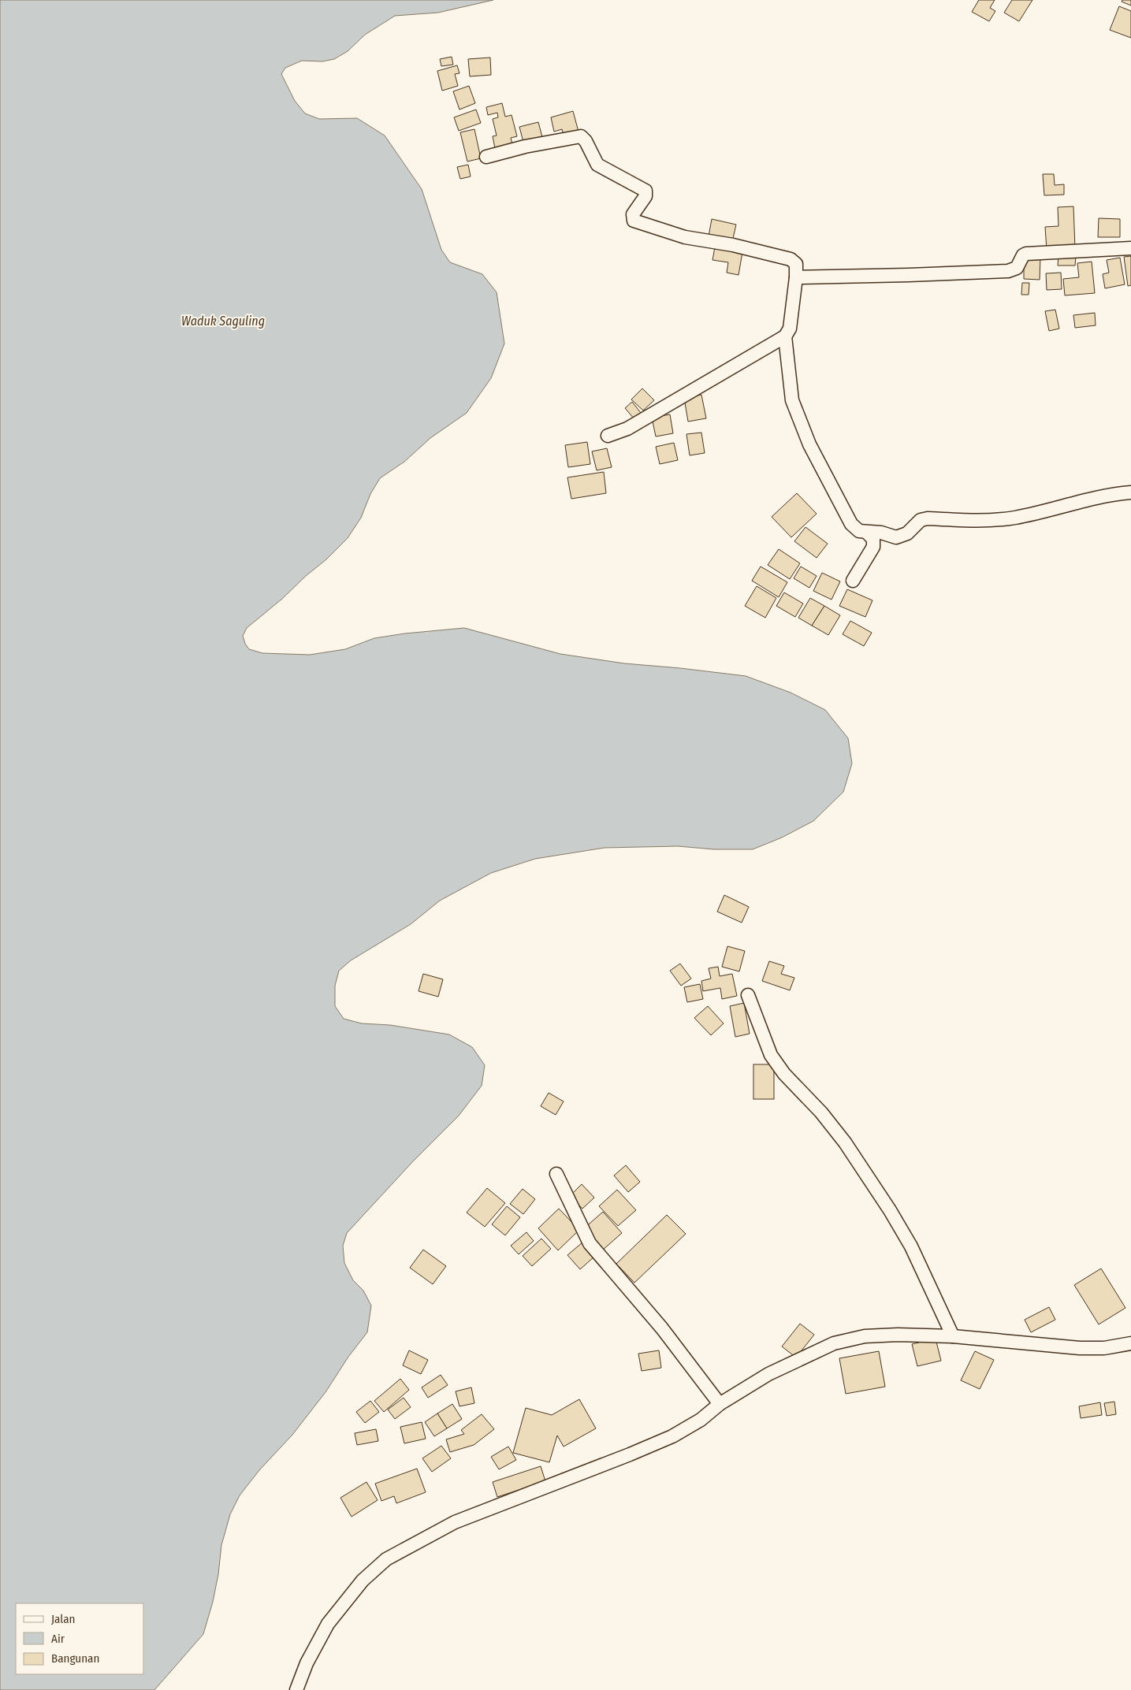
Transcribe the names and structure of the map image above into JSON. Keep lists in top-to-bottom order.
{
  "water": ["Waduk Saguling"],
  "legend": ["Jalan", "Air", "Bangunan"]
}
